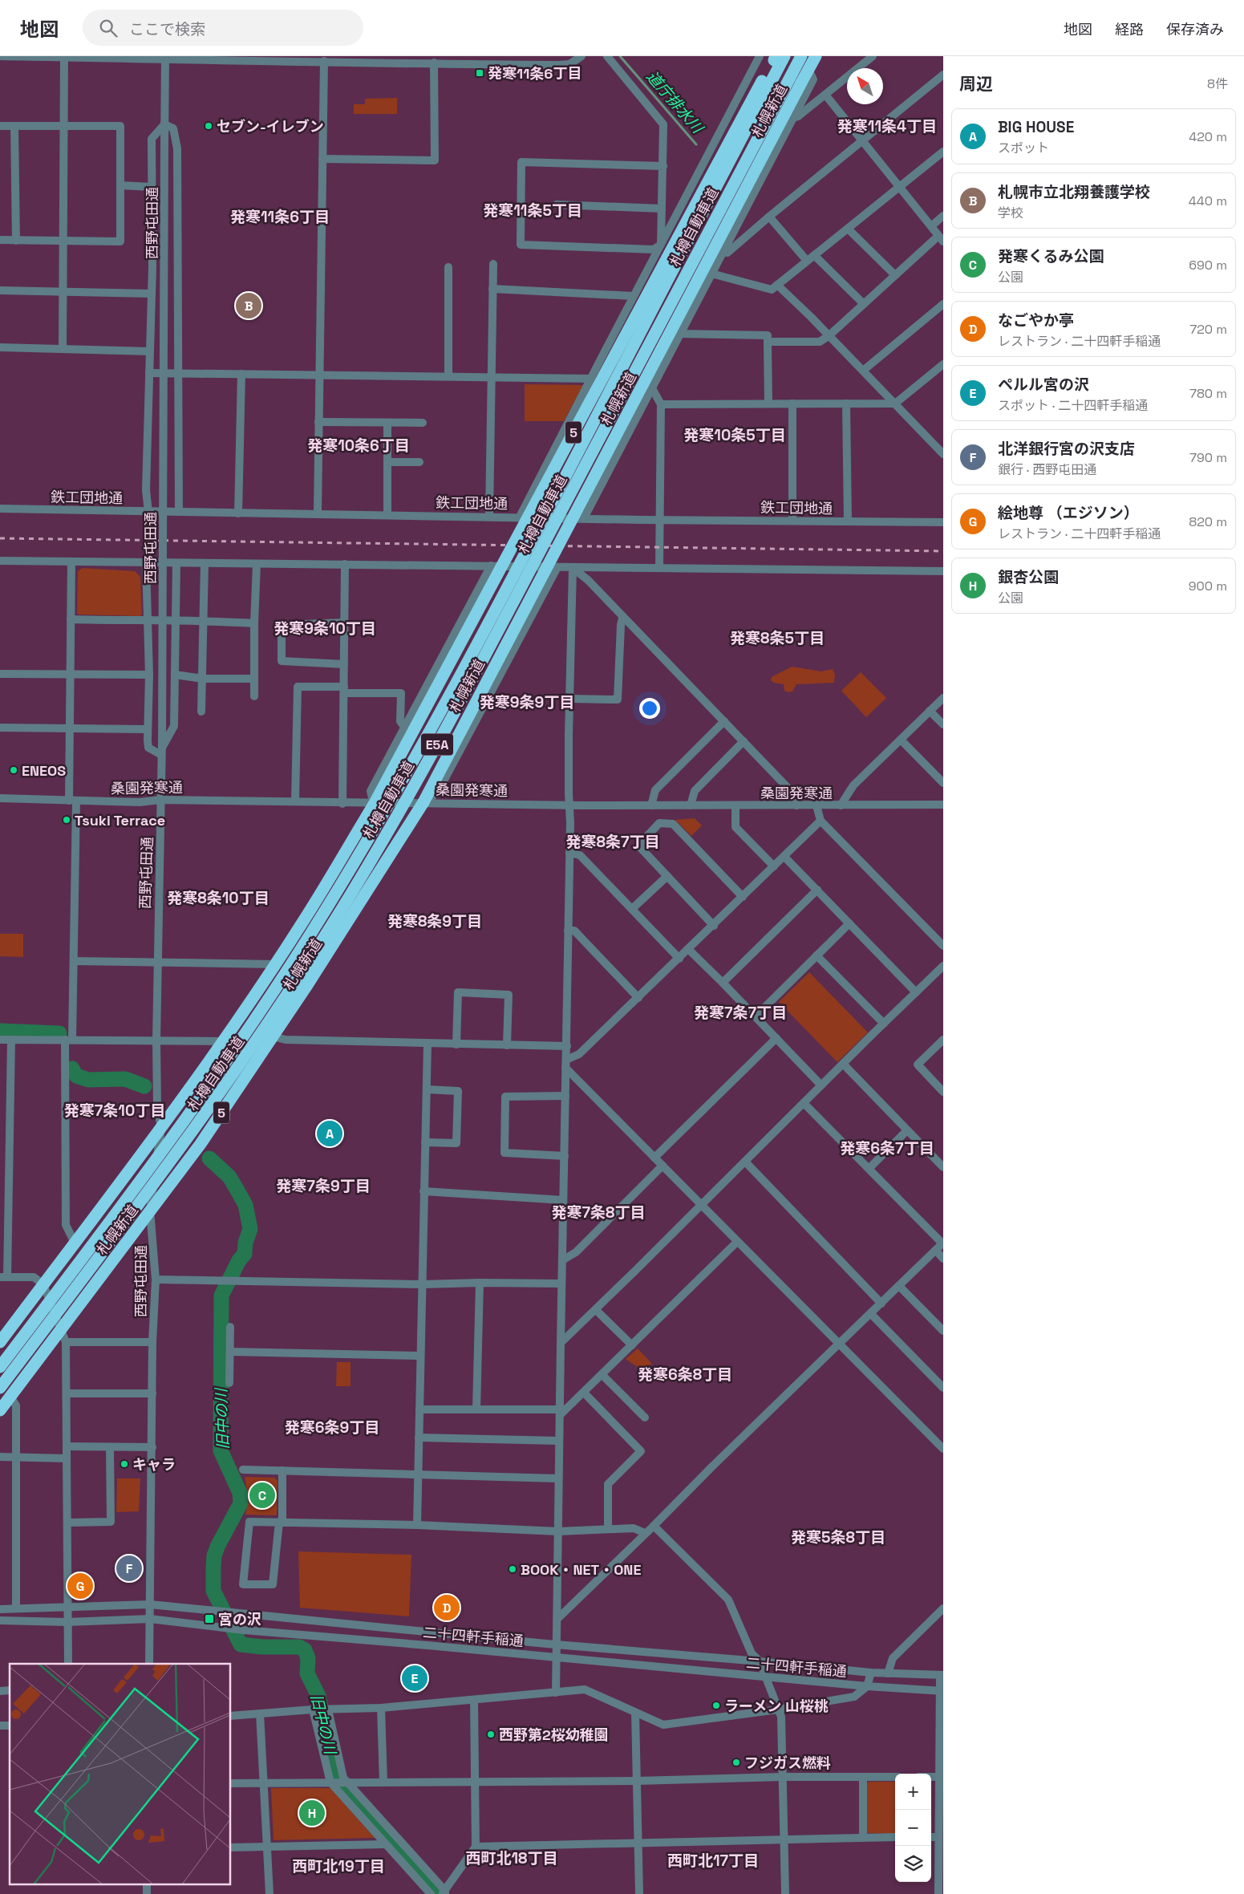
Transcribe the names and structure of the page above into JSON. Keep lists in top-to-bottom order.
{
  "streets": {
    "highway": [
      "札幌新道",
      "札樽自動車道",
      "5",
      "E5A"
    ],
    "street": [
      "西野屯田通",
      "鉄工団地通",
      "桑園発寒通",
      "二十四軒手稲通"
    ]
  },
  "crossings": [
    ["札幌新道", "西野屯田通"],
    ["札幌新道", "札樽自動車道"],
    ["札幌新道", "桑園発寒通"],
    ["西野屯田通", "桑園発寒通"],
    ["西野屯田通", "二十四軒手稲通"]
  ],
  "districts": [
    "発寒11条4丁目",
    "発寒11条5丁目",
    "発寒11条6丁目",
    "発寒10条5丁目",
    "発寒10条6丁目",
    "発寒9条10丁目",
    "発寒8条5丁目",
    "発寒9条9丁目",
    "発寒8条7丁目",
    "発寒8条10丁目",
    "発寒8条9丁目",
    "発寒7条7丁目",
    "発寒7条10丁目",
    "発寒6条7丁目",
    "発寒7条9丁目",
    "発寒7条8丁目",
    "発寒6条8丁目",
    "発寒6条9丁目",
    "発寒5条8丁目",
    "西町北18丁目",
    "西町北17丁目",
    "西町北19丁目"
  ],
  "water": ["道庁排水川", "旧中の川"],
  "places": {
    "transit": ["発寒11条6丁目", "宮の沢"],
    "other": [
      "セブン-イレブン",
      "ENEOS",
      "Tsuki Terrace",
      "キャラ",
      "BOOK・NET・ONE",
      "ラーメン 山桜桃",
      "西野第2桜幼稚園",
      "フジガス燃料"
    ]
  },
  "north": "top left",
  "page": {
    "header": "地図",
    "search": "ここで検索",
    "nav": ["地図", "経路", "保存済み"],
    "heading": ["周辺", "8件"],
    "list": [
      {
        "mark": "A",
        "name": "BIG HOUSE",
        "note": "スポット",
        "value": "420 m"
      },
      {
        "mark": "B",
        "name": "札幌市立北翔養護学校",
        "note": "学校",
        "value": "440 m"
      },
      {
        "mark": "C",
        "name": "発寒くるみ公園",
        "note": "公園",
        "value": "690 m"
      },
      {
        "mark": "D",
        "name": "なごやか亭",
        "note": "レストラン · 二十四軒手稲通",
        "value": "720 m"
      },
      {
        "mark": "E",
        "name": "ペルル宮の沢",
        "note": "スポット · 二十四軒手稲通",
        "value": "780 m"
      },
      {
        "mark": "F",
        "name": "北洋銀行宮の沢支店",
        "note": "銀行 · 西野屯田通",
        "value": "790 m"
      },
      {
        "mark": "G",
        "name": "絵地尊 （エジソン）",
        "note": "レストラン · 二十四軒手稲通",
        "value": "820 m"
      },
      {
        "mark": "H",
        "name": "銀杏公園",
        "note": "公園",
        "value": "900 m"
      }
    ],
    "pins": [
      "B",
      "A",
      "C",
      "F",
      "G",
      "D",
      "E",
      "H"
    ],
    "map_buttons": ["+", "−"]
  }
}
